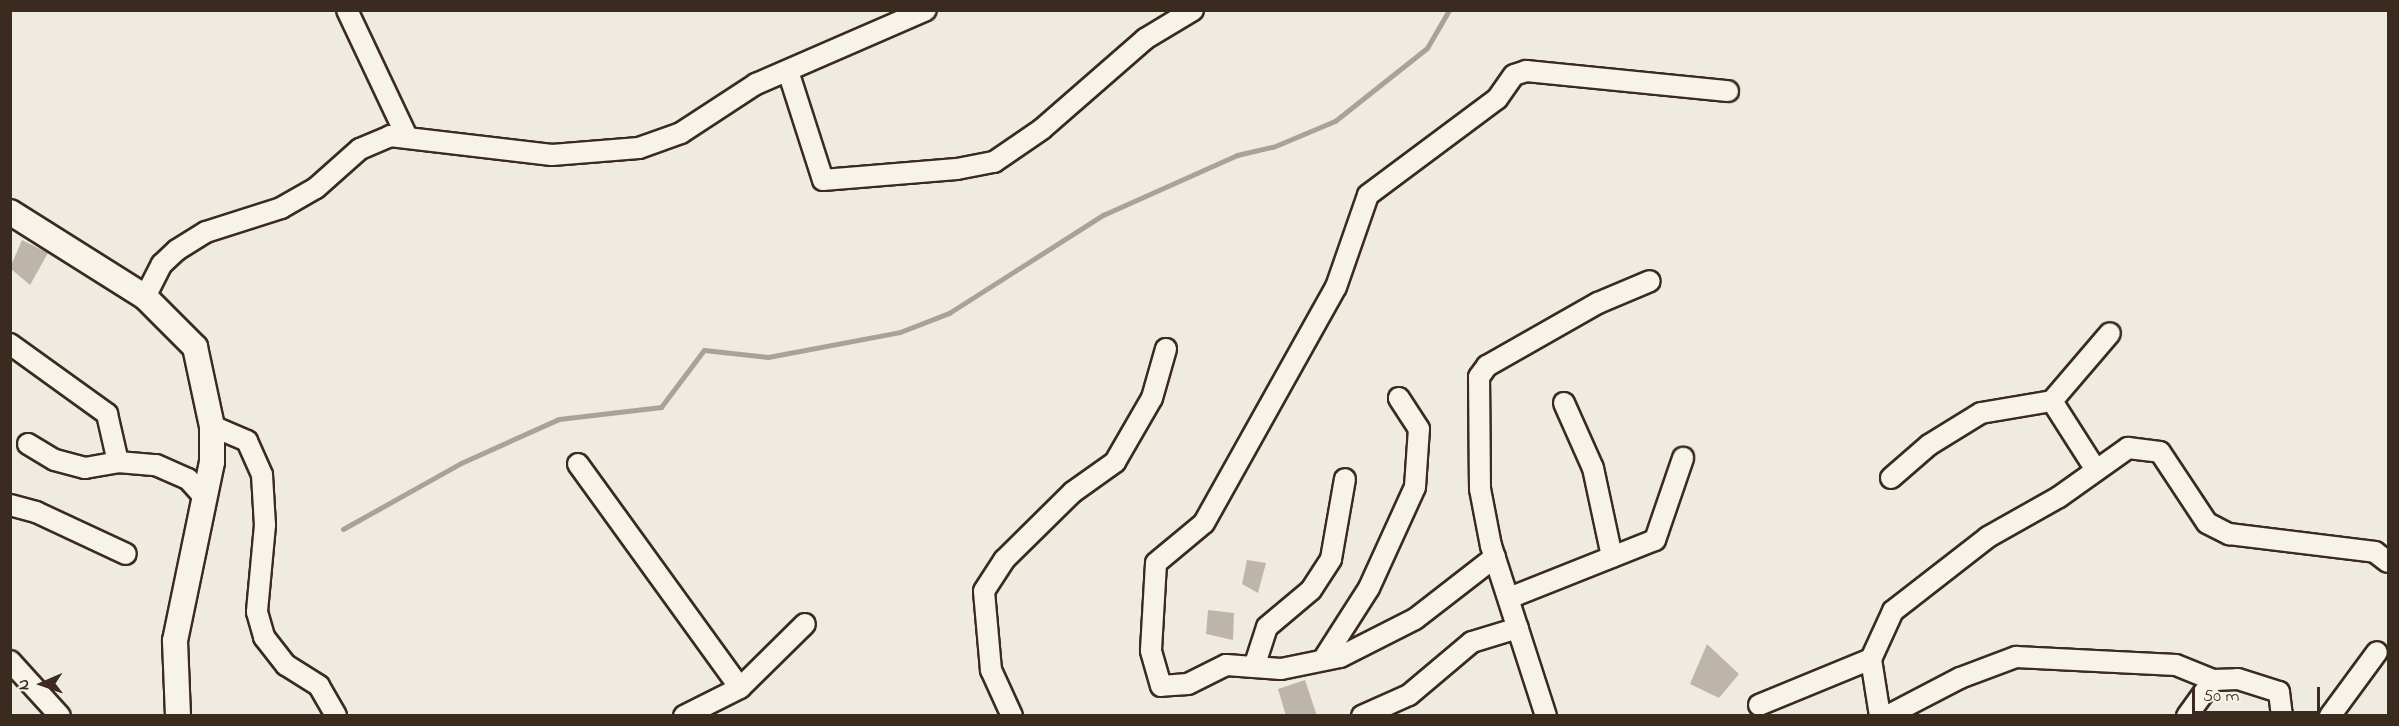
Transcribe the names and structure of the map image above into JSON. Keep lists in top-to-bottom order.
{
  "scale_bar": "50 m",
  "north": "left"
}
